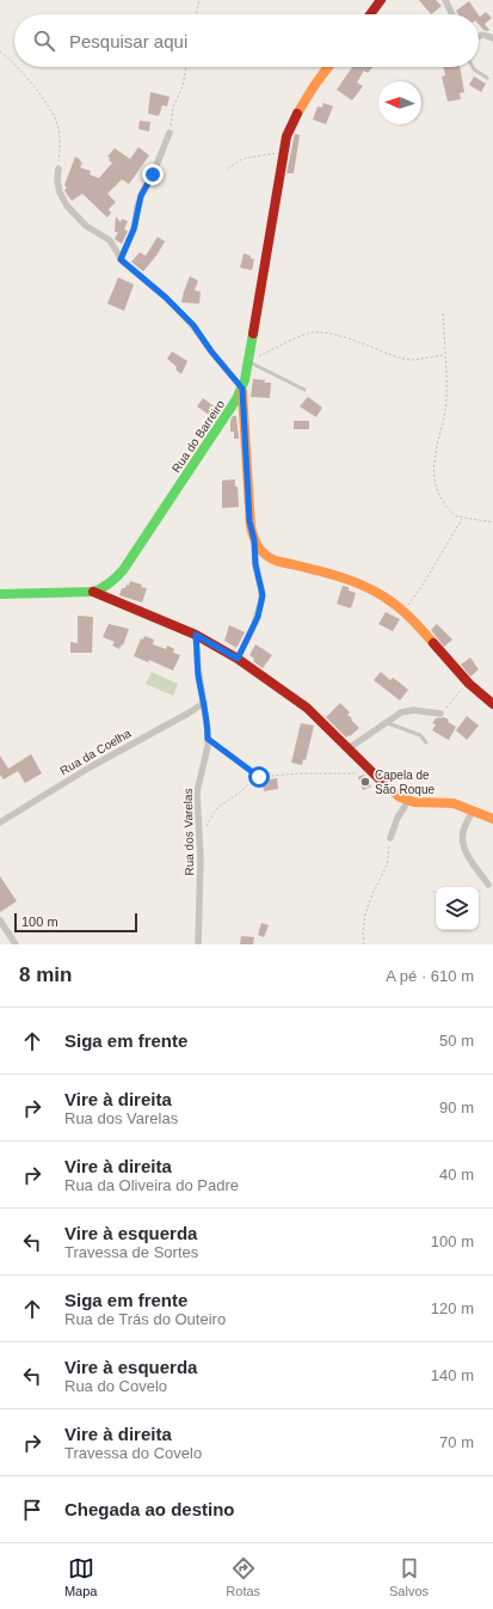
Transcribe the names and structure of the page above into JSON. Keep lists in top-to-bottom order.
{
  "streets": {
    "street": ["Rua do Barreiro", "Rua da Coelha", "Rua dos Varelas"]
  },
  "crossings": [
    ["Rua da Coelha", "Rua dos Varelas"]
  ],
  "places": ["Capela de São Roque"],
  "scale_bar": "100 m",
  "north": "left",
  "page": {
    "search": "Pesquisar aqui",
    "scale": "100 m",
    "heading": ["8 min", "A pé · 610 m"],
    "list": [
      ["Siga em frente", "50 m"],
      ["Vire à direita", "Rua dos Varelas", "90 m"],
      ["Vire à direita", "Rua da Oliveira do Padre", "40 m"],
      ["Vire à esquerda", "Travessa de Sortes", "100 m"],
      ["Siga em frente", "Rua de Trás do Outeiro", "120 m"],
      ["Vire à esquerda", "Rua do Covelo", "140 m"],
      ["Vire à direita", "Travessa do Covelo", "70 m"],
      "Chegada ao destino"
    ],
    "nav": ["Mapa", "Rotas", "Salvos"]
  }
}
